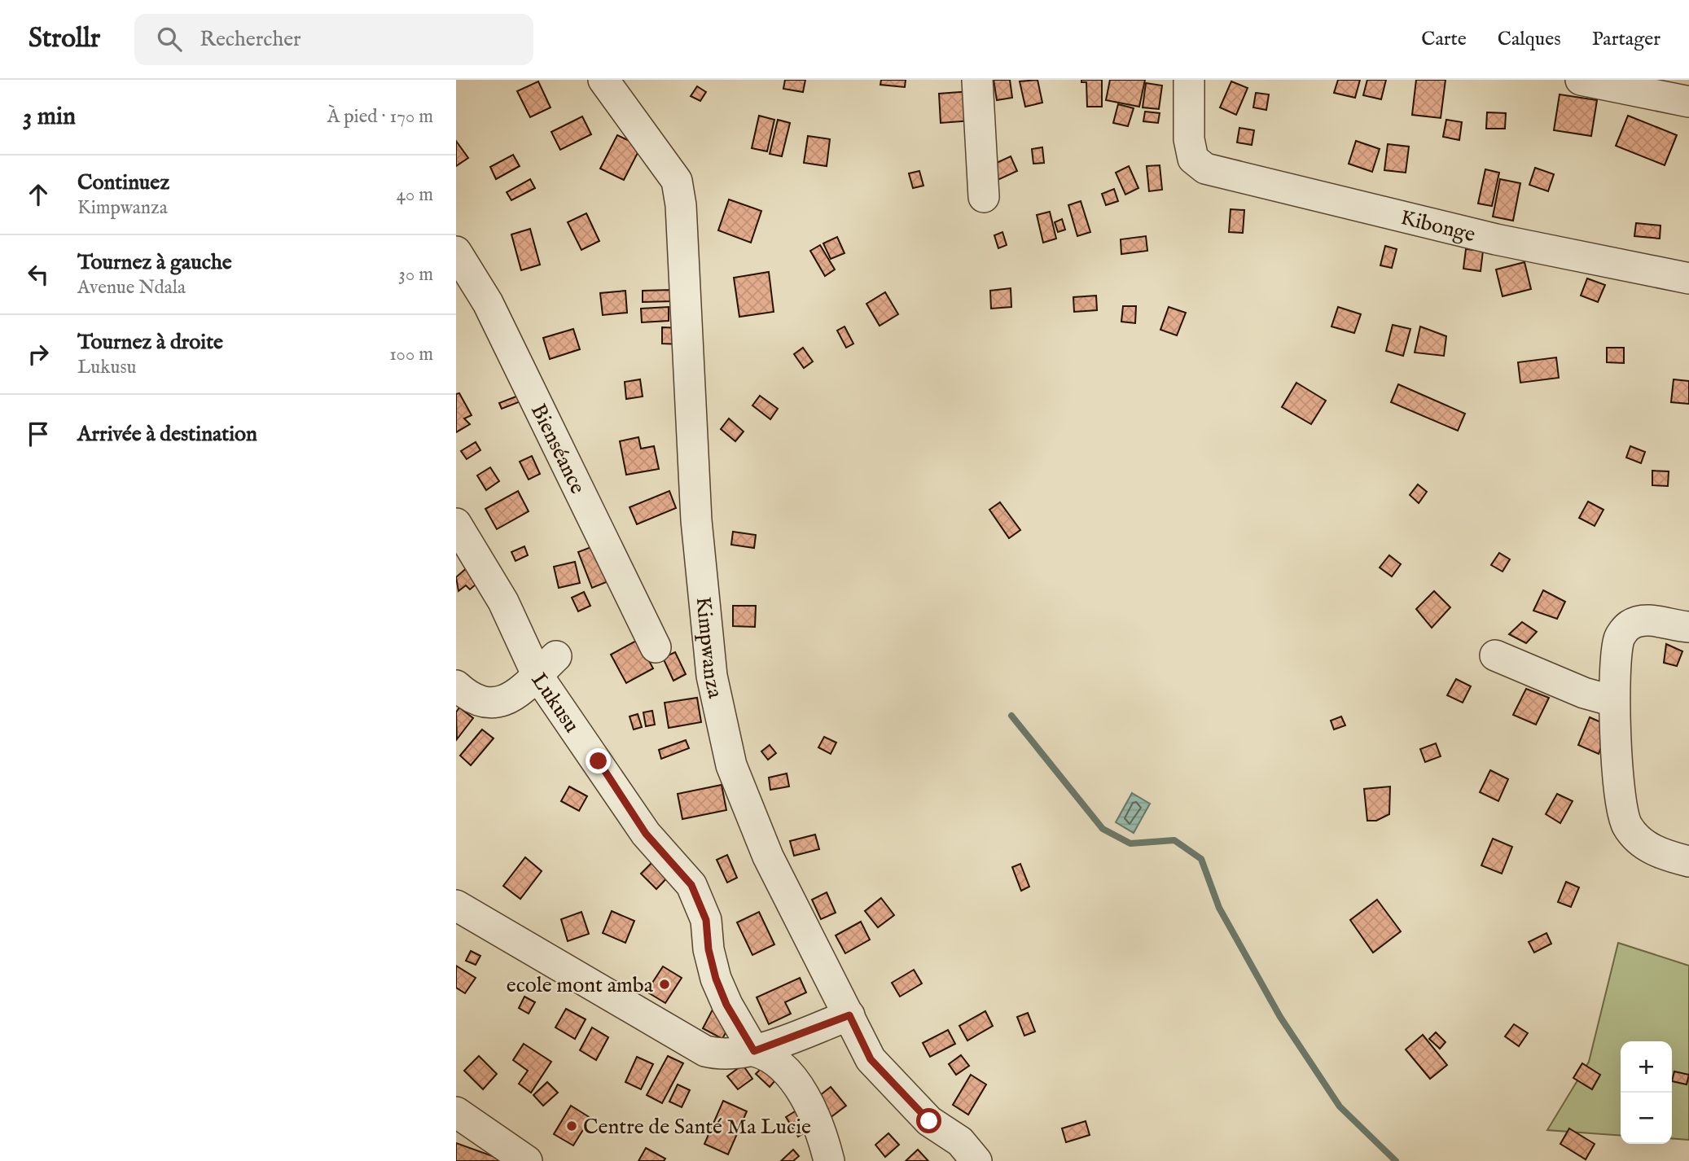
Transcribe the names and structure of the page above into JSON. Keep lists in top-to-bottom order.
{
  "streets": {
    "street": [
      "Kibonge",
      "Bienséance",
      "Kimpwanza",
      "Lukusu"
    ]
  },
  "places": ["ecole mont amba", "Centre de Santé Ma Lucie"],
  "page": {
    "header": "Strollr",
    "search": "Rechercher",
    "nav": ["Carte", "Calques", "Partager"],
    "heading": ["3 min", "À pied · 170 m"],
    "list": [
      ["Continuez", "Kimpwanza", "40 m"],
      ["Tournez à gauche", "Avenue Ndala", "30 m"],
      ["Tournez à droite", "Lukusu", "100 m"],
      "Arrivée à destination"
    ],
    "map_buttons": ["+", "−"]
  }
}
